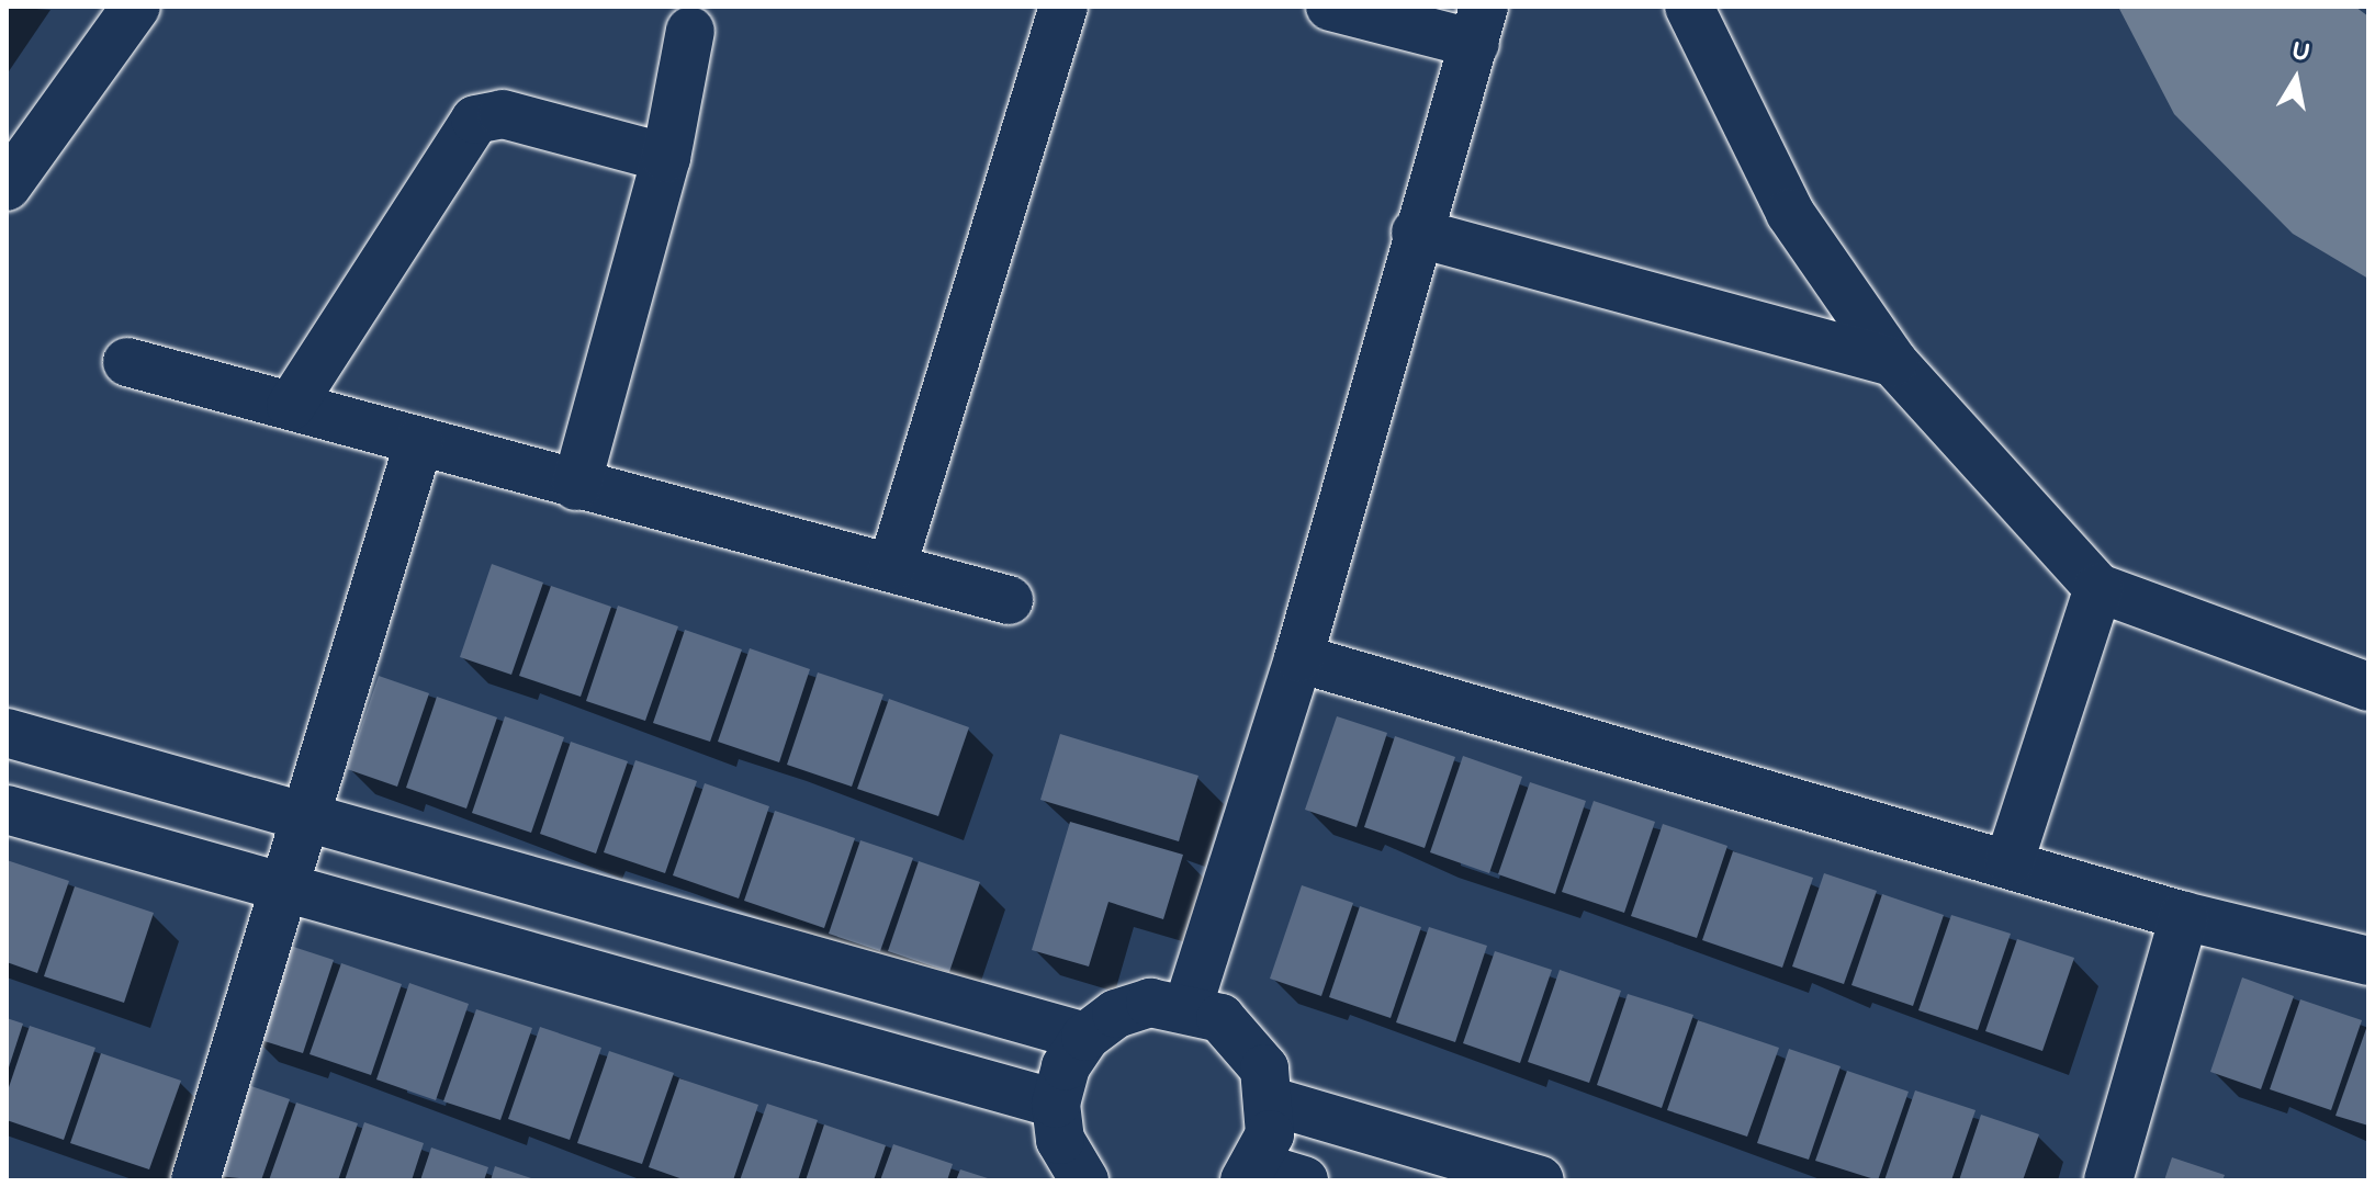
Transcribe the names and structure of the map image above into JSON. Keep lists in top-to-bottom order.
{
  "north": "top"
}
